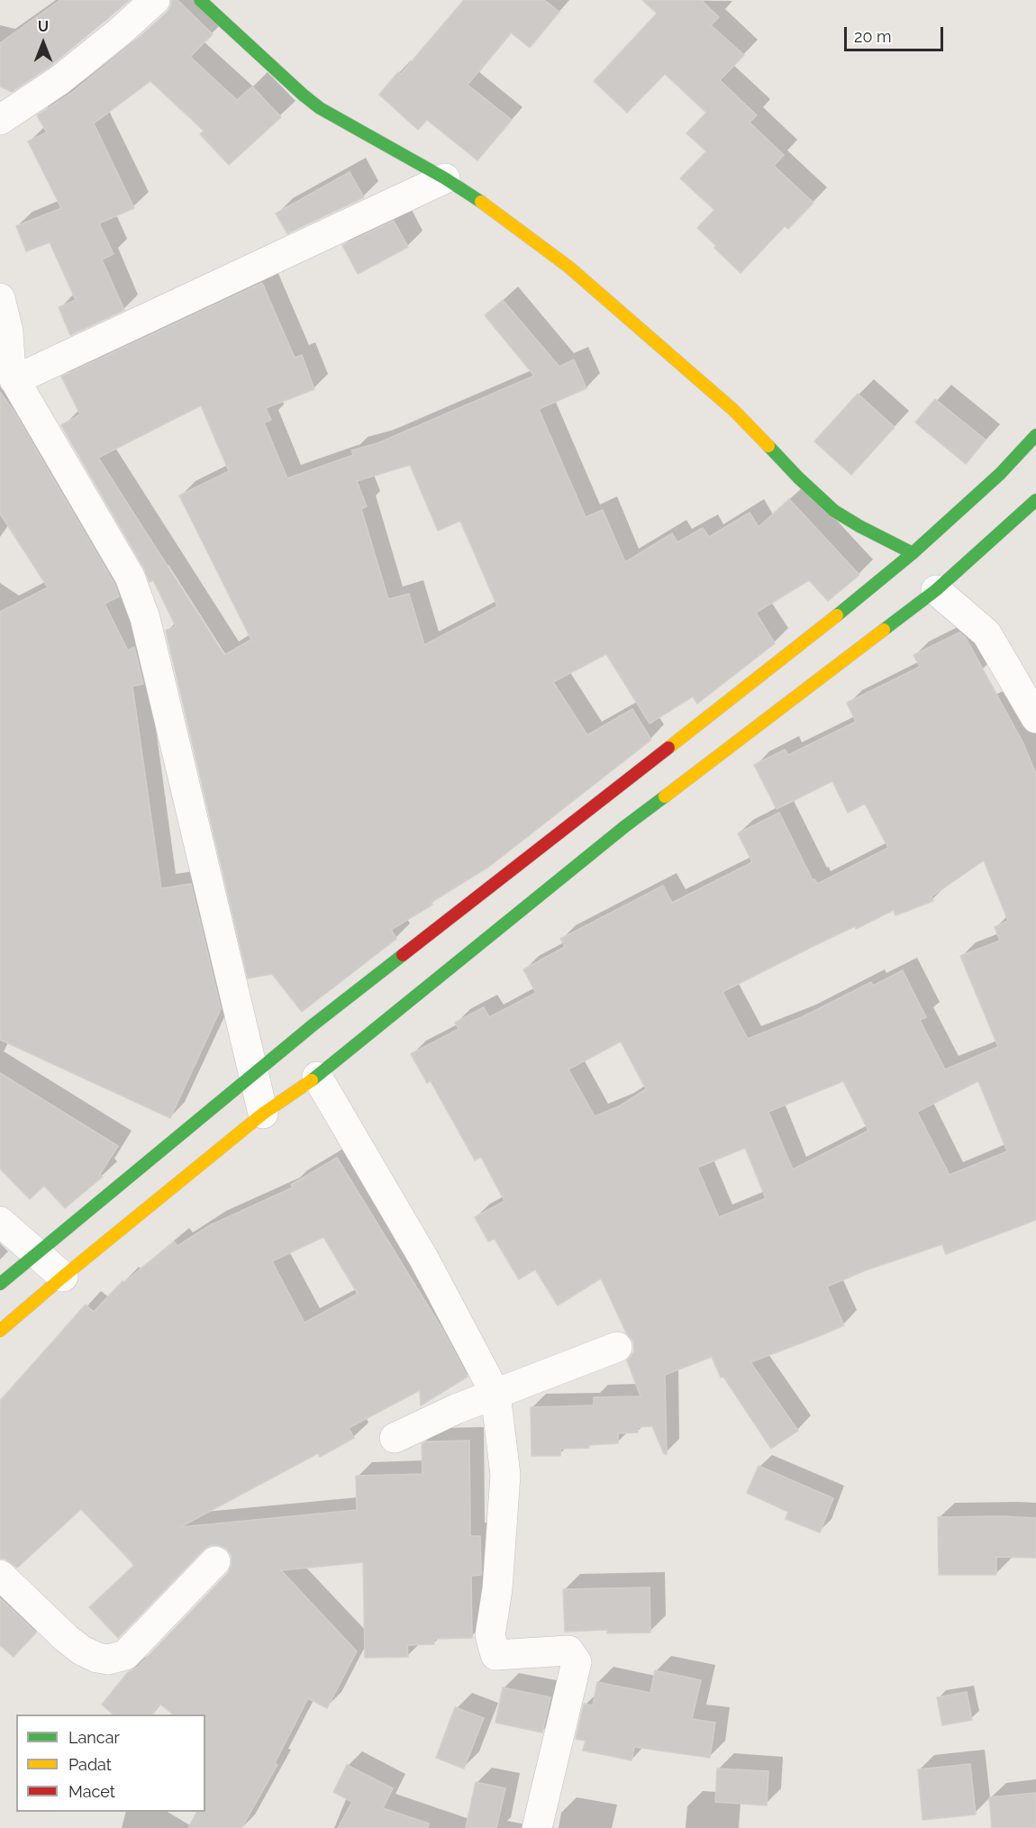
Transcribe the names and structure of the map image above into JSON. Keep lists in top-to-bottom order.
{
  "legend": ["Lancar", "Padat", "Macet"],
  "scale_bar": "20 m",
  "north": "top"
}
